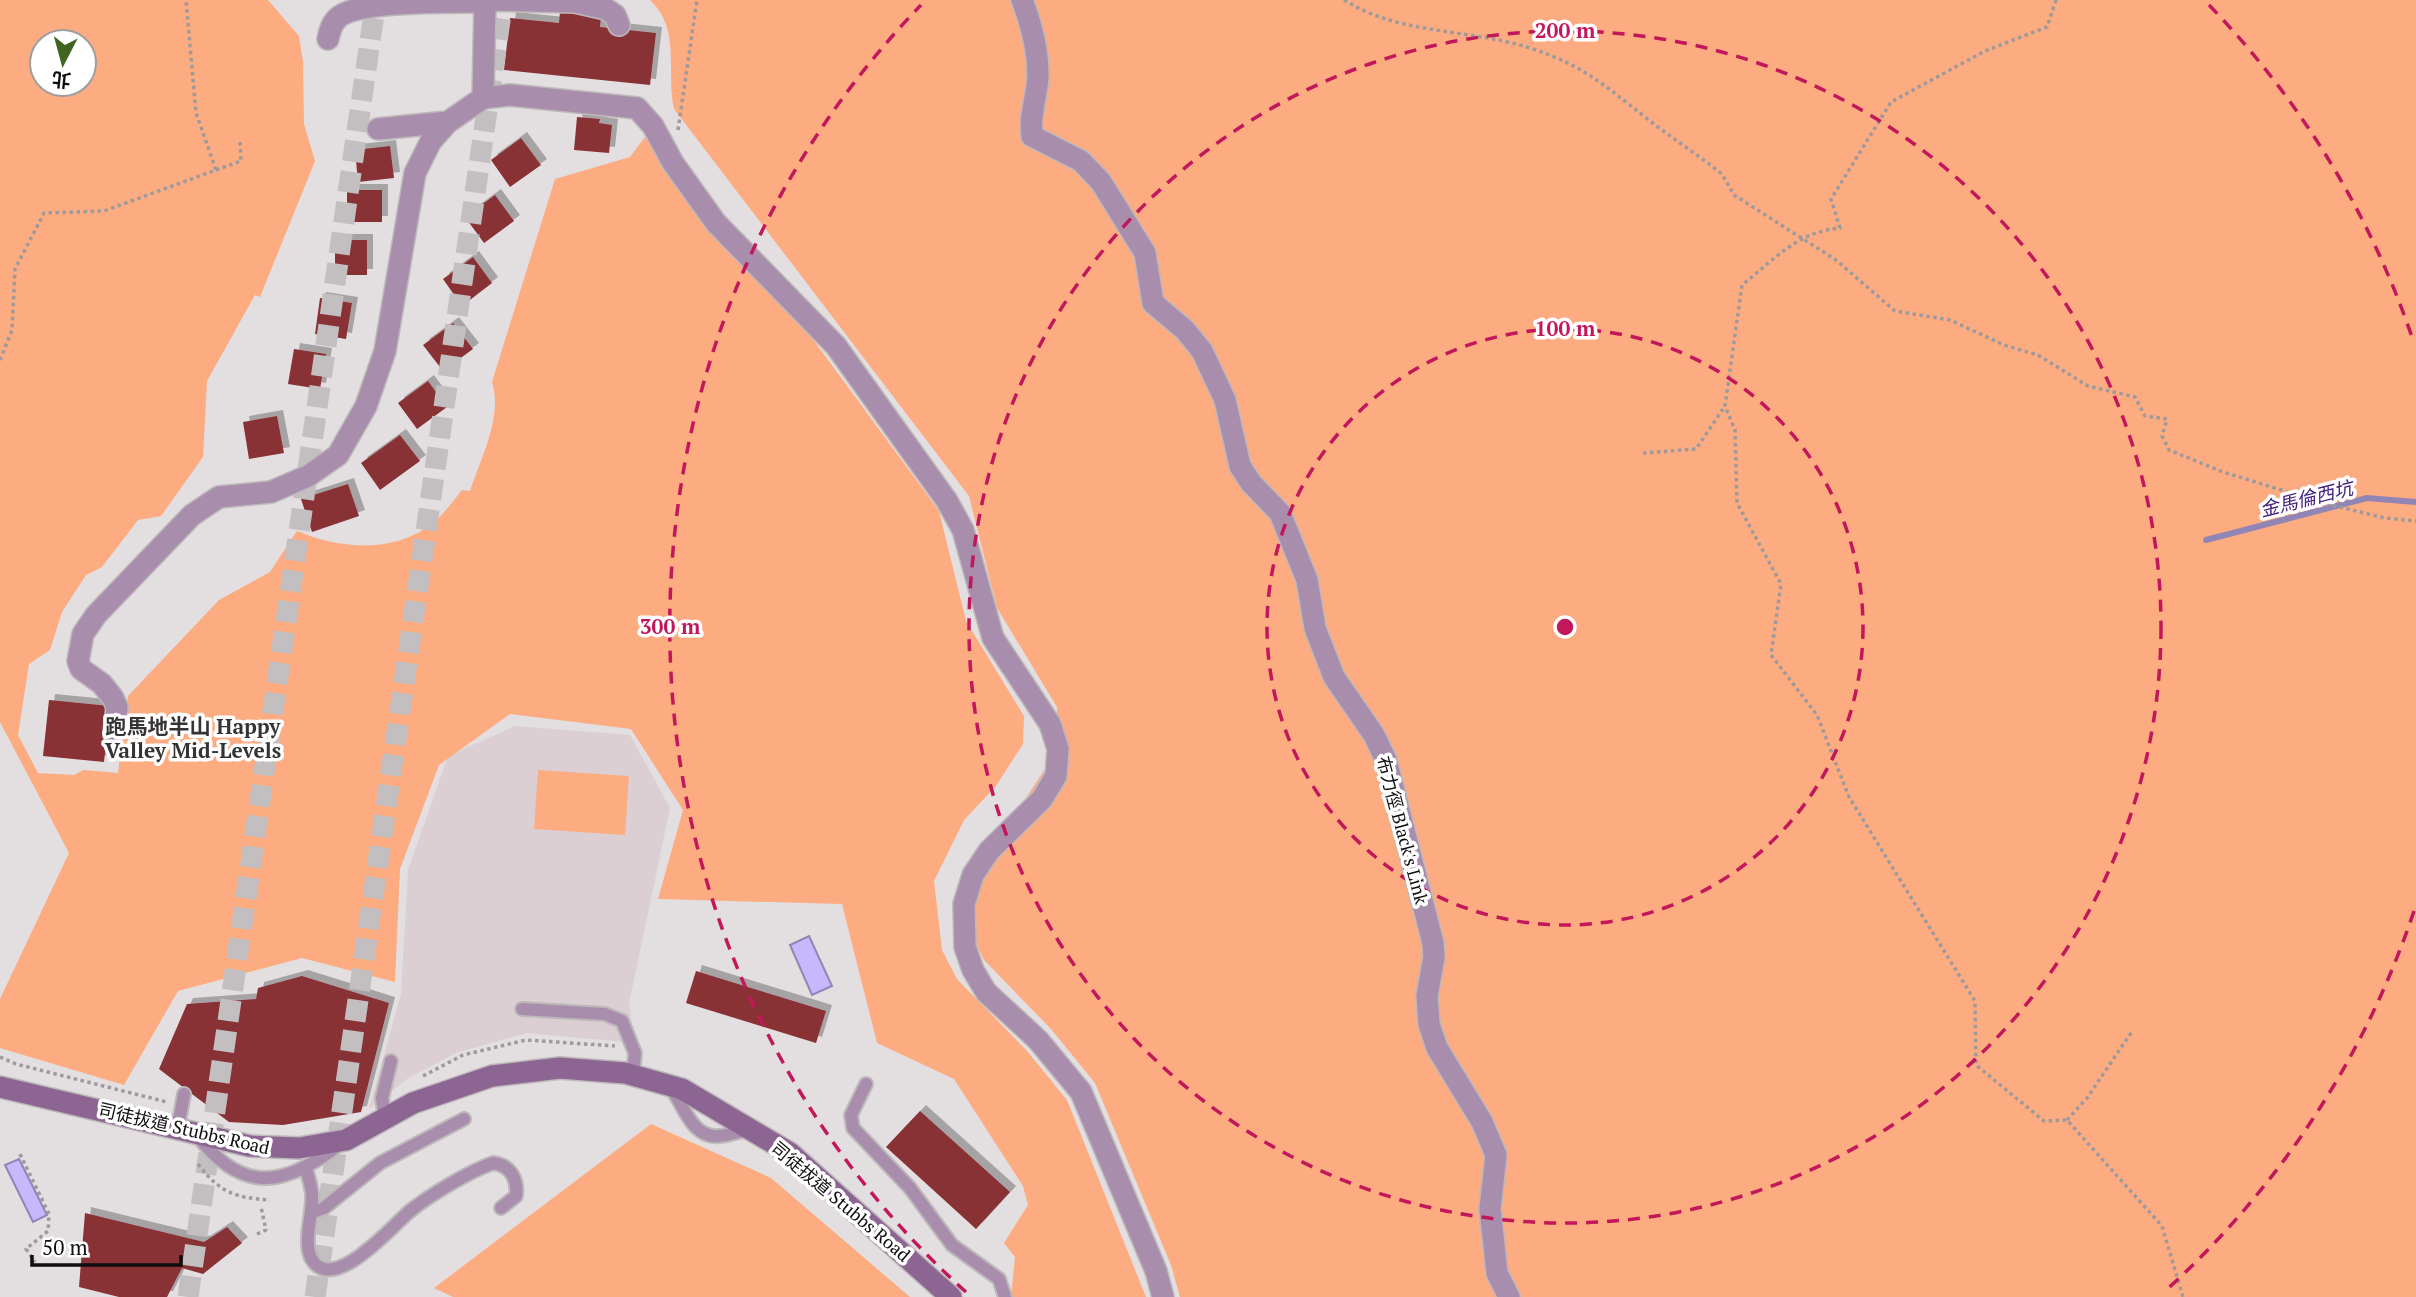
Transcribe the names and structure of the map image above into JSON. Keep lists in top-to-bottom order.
{
  "streets": {
    "main road": ["司徒拔道 Stubbs Road"],
    "street": ["布力徑 Black's Link"]
  },
  "districts": ["跑馬地半山 Happy Valley Mid-Levels"],
  "water": ["金馬倫西坑"],
  "scale_bar": "50 m",
  "north": "bottom",
  "rings": ["200 m", "100 m", "300 m"]
}
